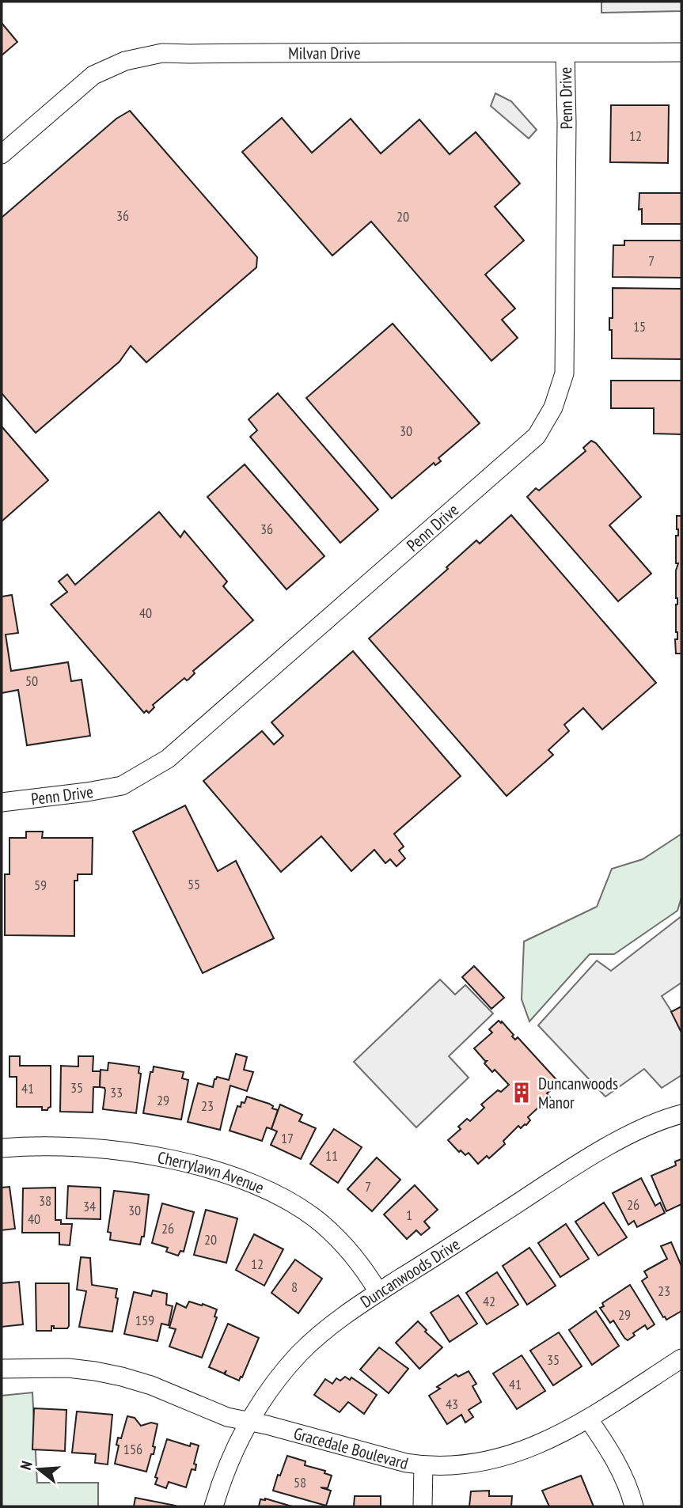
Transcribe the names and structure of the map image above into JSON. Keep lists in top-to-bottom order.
{
  "streets": {
    "street": [
      "Milvan Drive",
      "Penn Drive",
      "Cherrylawn Avenue",
      "Duncanwoods Drive",
      "Gracedale Boulevard"
    ]
  },
  "crossings": [
    ["Milvan Drive", "Penn Drive"],
    ["Cherrylawn Avenue", "Duncanwoods Drive"],
    ["Duncanwoods Drive", "Gracedale Boulevard"]
  ],
  "places": {
    "building": ["Duncanwoods Manor"]
  },
  "house_numbers": [
    "12",
    "36",
    "20",
    "7",
    "15",
    "30",
    "36",
    "40",
    "50",
    "55",
    "59",
    "35",
    "41",
    "33",
    "29",
    "23",
    "17",
    "11",
    "7",
    "38",
    "26",
    "34",
    "30",
    "1",
    "40",
    "26",
    "20",
    "12",
    "8",
    "23",
    "42",
    "29",
    "159",
    "35",
    "41",
    "43",
    "156",
    "58"
  ],
  "north": "left"
}
